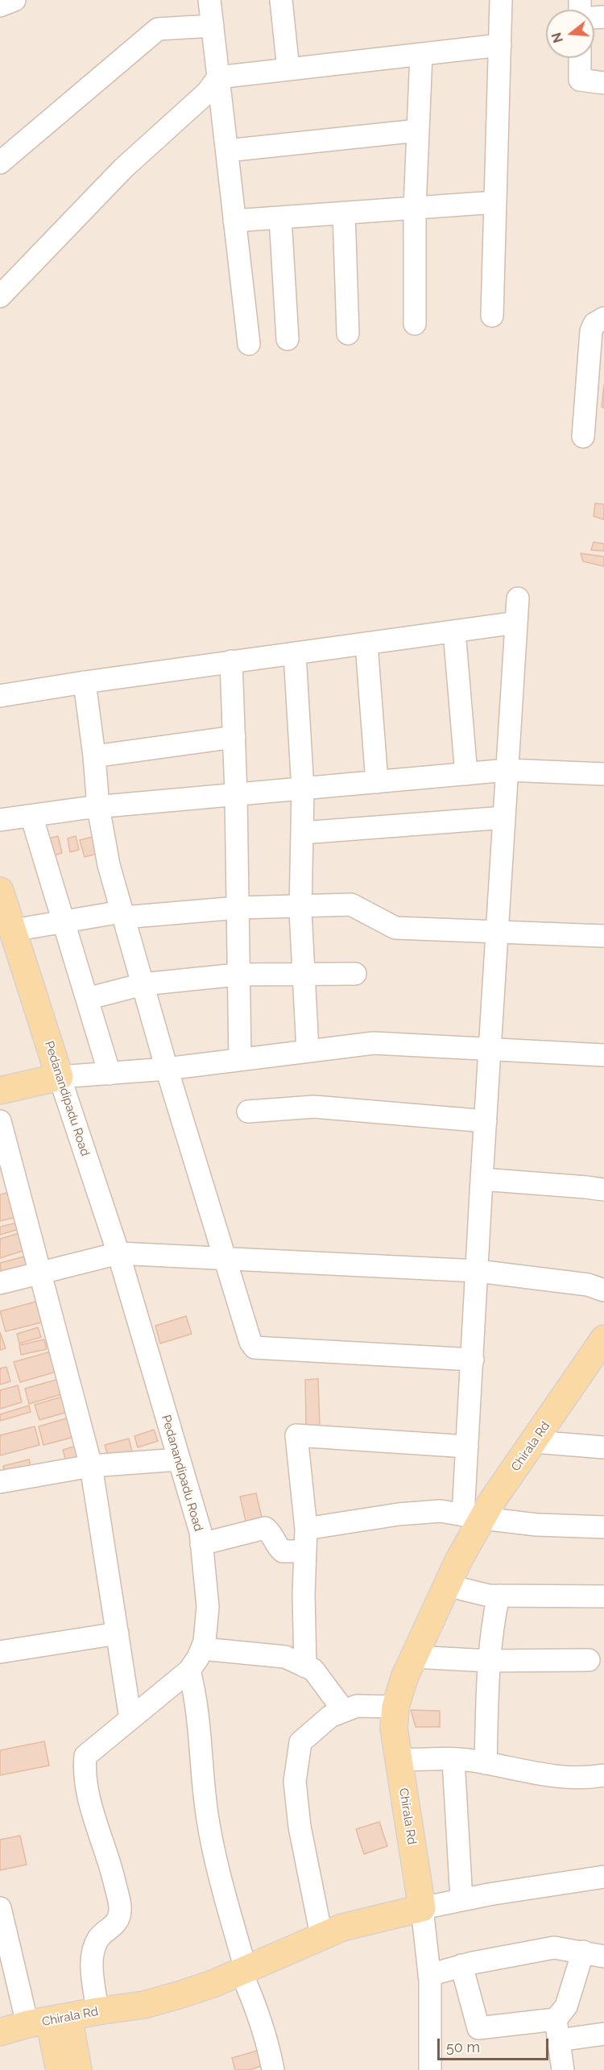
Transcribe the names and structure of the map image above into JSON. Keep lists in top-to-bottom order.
{
  "streets": {
    "main road": ["Pedanandipadu Road", "Chirala Rd"]
  },
  "crossings": [
    ["Pedanandipadu Road", "Chirala Rd"]
  ],
  "scale_bar": "50 m",
  "north": "left"
}
